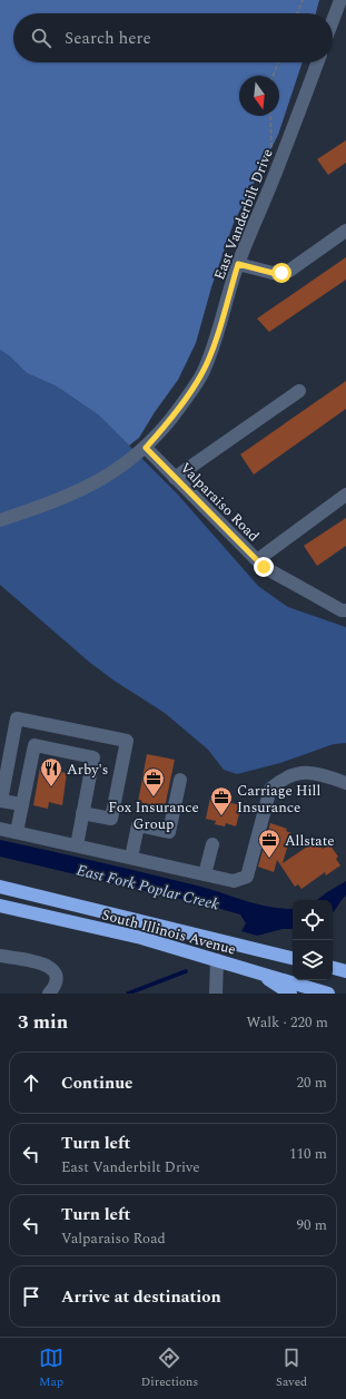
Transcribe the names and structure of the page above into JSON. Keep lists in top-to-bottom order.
{
  "streets": {
    "highway": ["South Illinois Avenue"],
    "street": ["East Vanderbilt Drive", "Valparaiso Road"]
  },
  "crossings": [
    ["East Vanderbilt Drive", "Valparaiso Road"]
  ],
  "water": ["East Fork Poplar Creek"],
  "places": {
    "restaurant": ["Arby's"],
    "office": ["Fox Insurance Group", "Carriage Hill Insurance", "Allstate"]
  },
  "north": "bottom",
  "page": {
    "search": "Search here",
    "heading": ["3 min", "Walk · 220 m"],
    "list": [
      ["Continue", "20 m"],
      ["Turn left", "East Vanderbilt Drive", "110 m"],
      ["Turn left", "Valparaiso Road", "90 m"],
      "Arrive at destination"
    ],
    "nav": ["Map", "Directions", "Saved"]
  }
}
